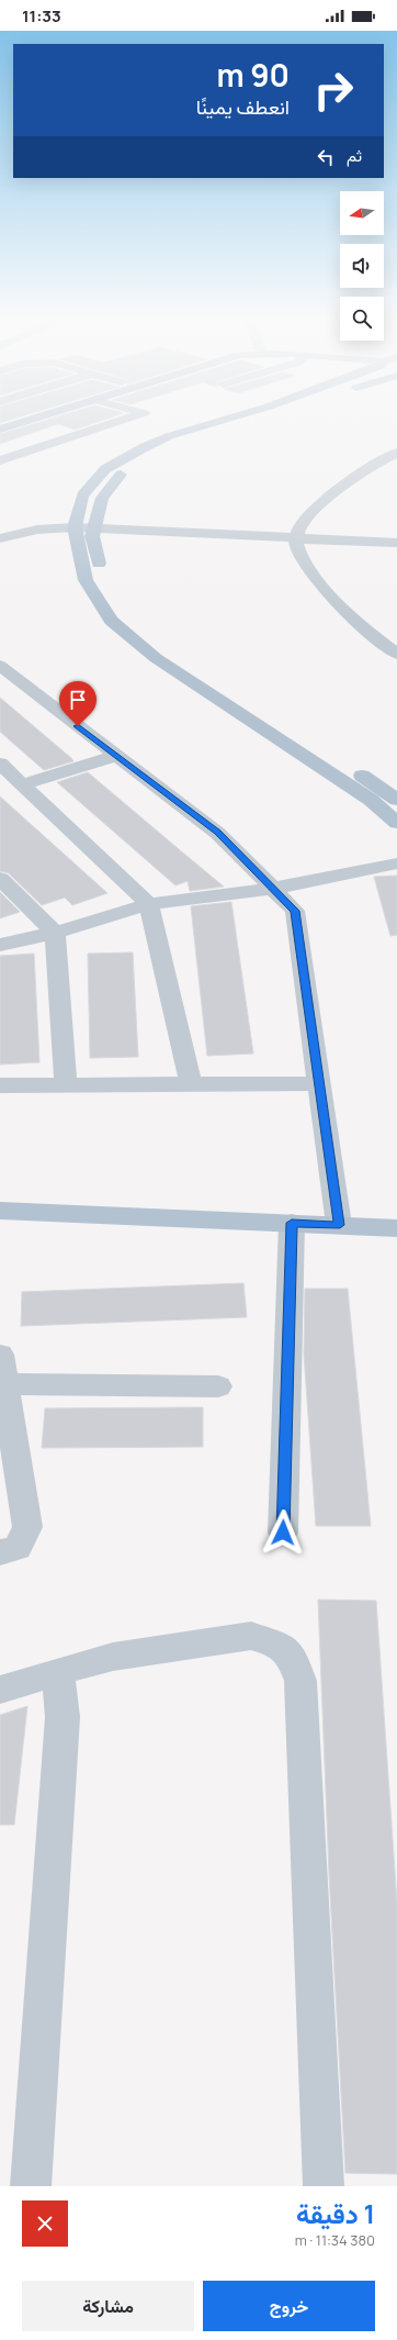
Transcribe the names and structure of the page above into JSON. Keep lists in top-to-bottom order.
{
  "north": "left",
  "page": {
    "status": "11:33",
    "turn": ["90 m", "انعطف يمينًا"],
    "then": "ثم",
    "heading": ["1 دقيقة", "380 m · 11:34"],
    "buttons": ["خروج", "مشاركة"]
  }
}
